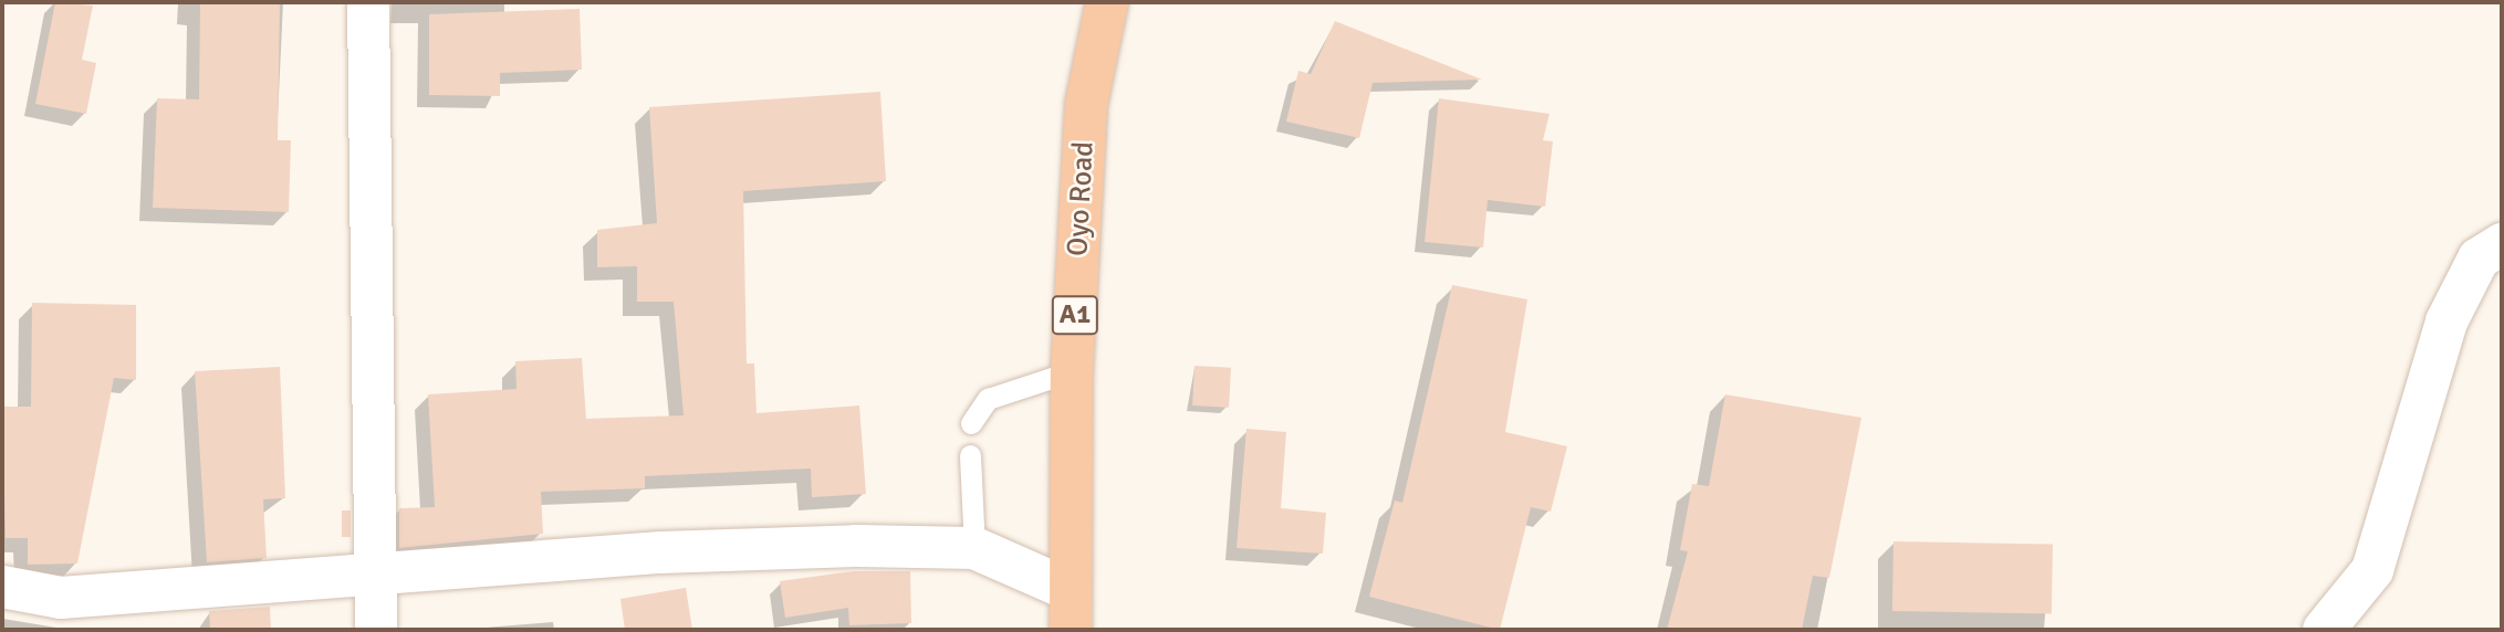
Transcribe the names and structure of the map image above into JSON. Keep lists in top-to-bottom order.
{
  "streets": {
    "highway": ["Oyo Road", "A1"]
  }
}
